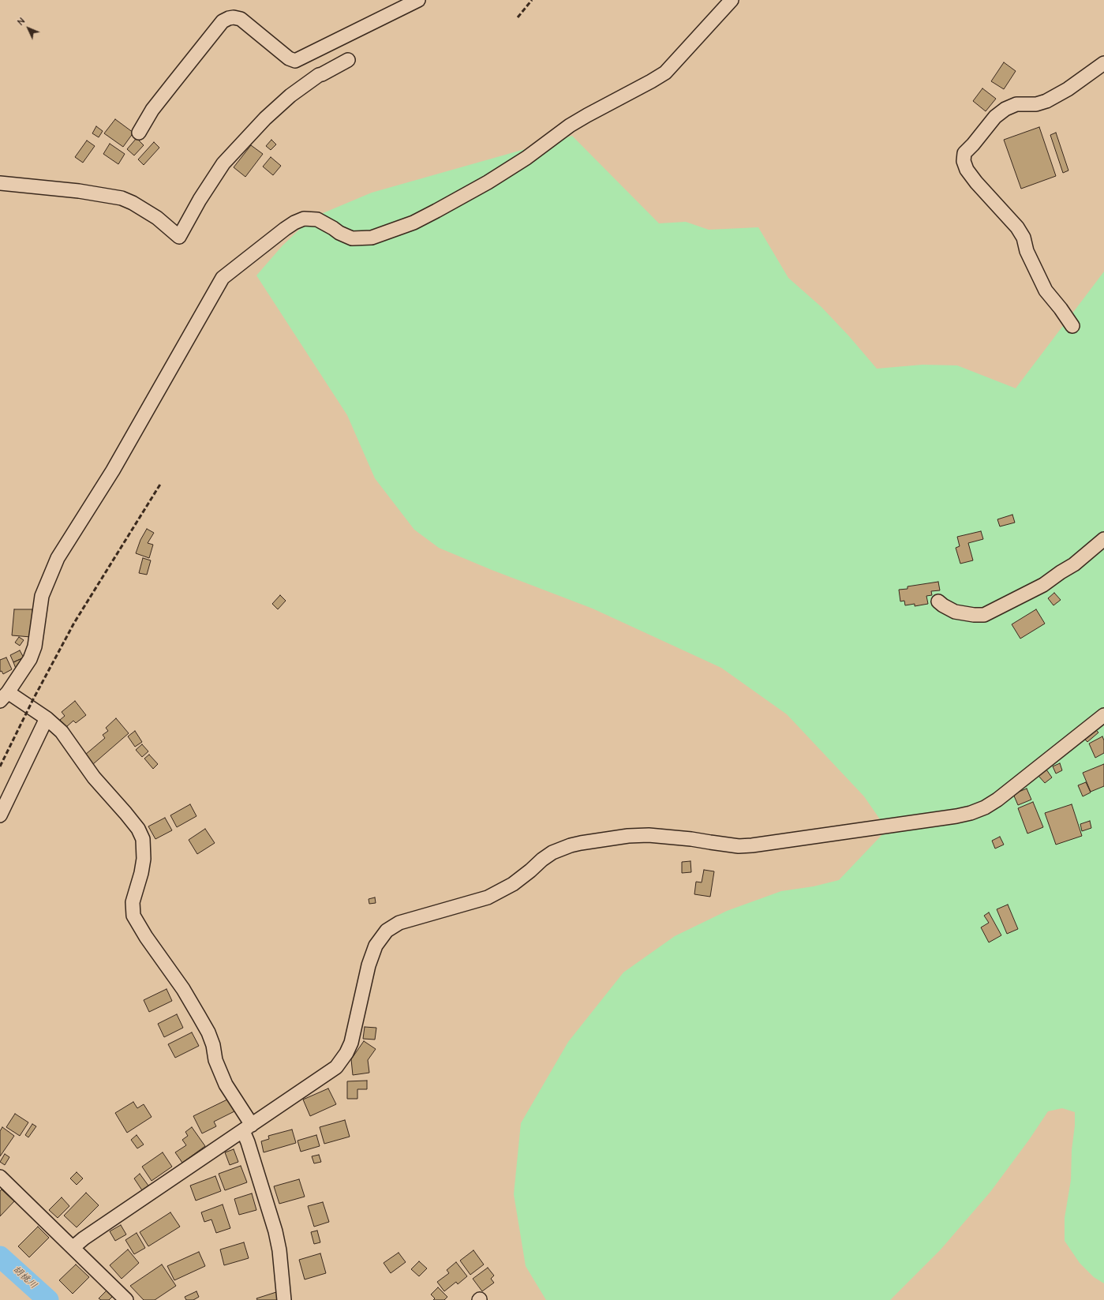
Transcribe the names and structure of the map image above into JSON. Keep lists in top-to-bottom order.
{
  "water": ["胡桃川"],
  "north": "top left"
}
